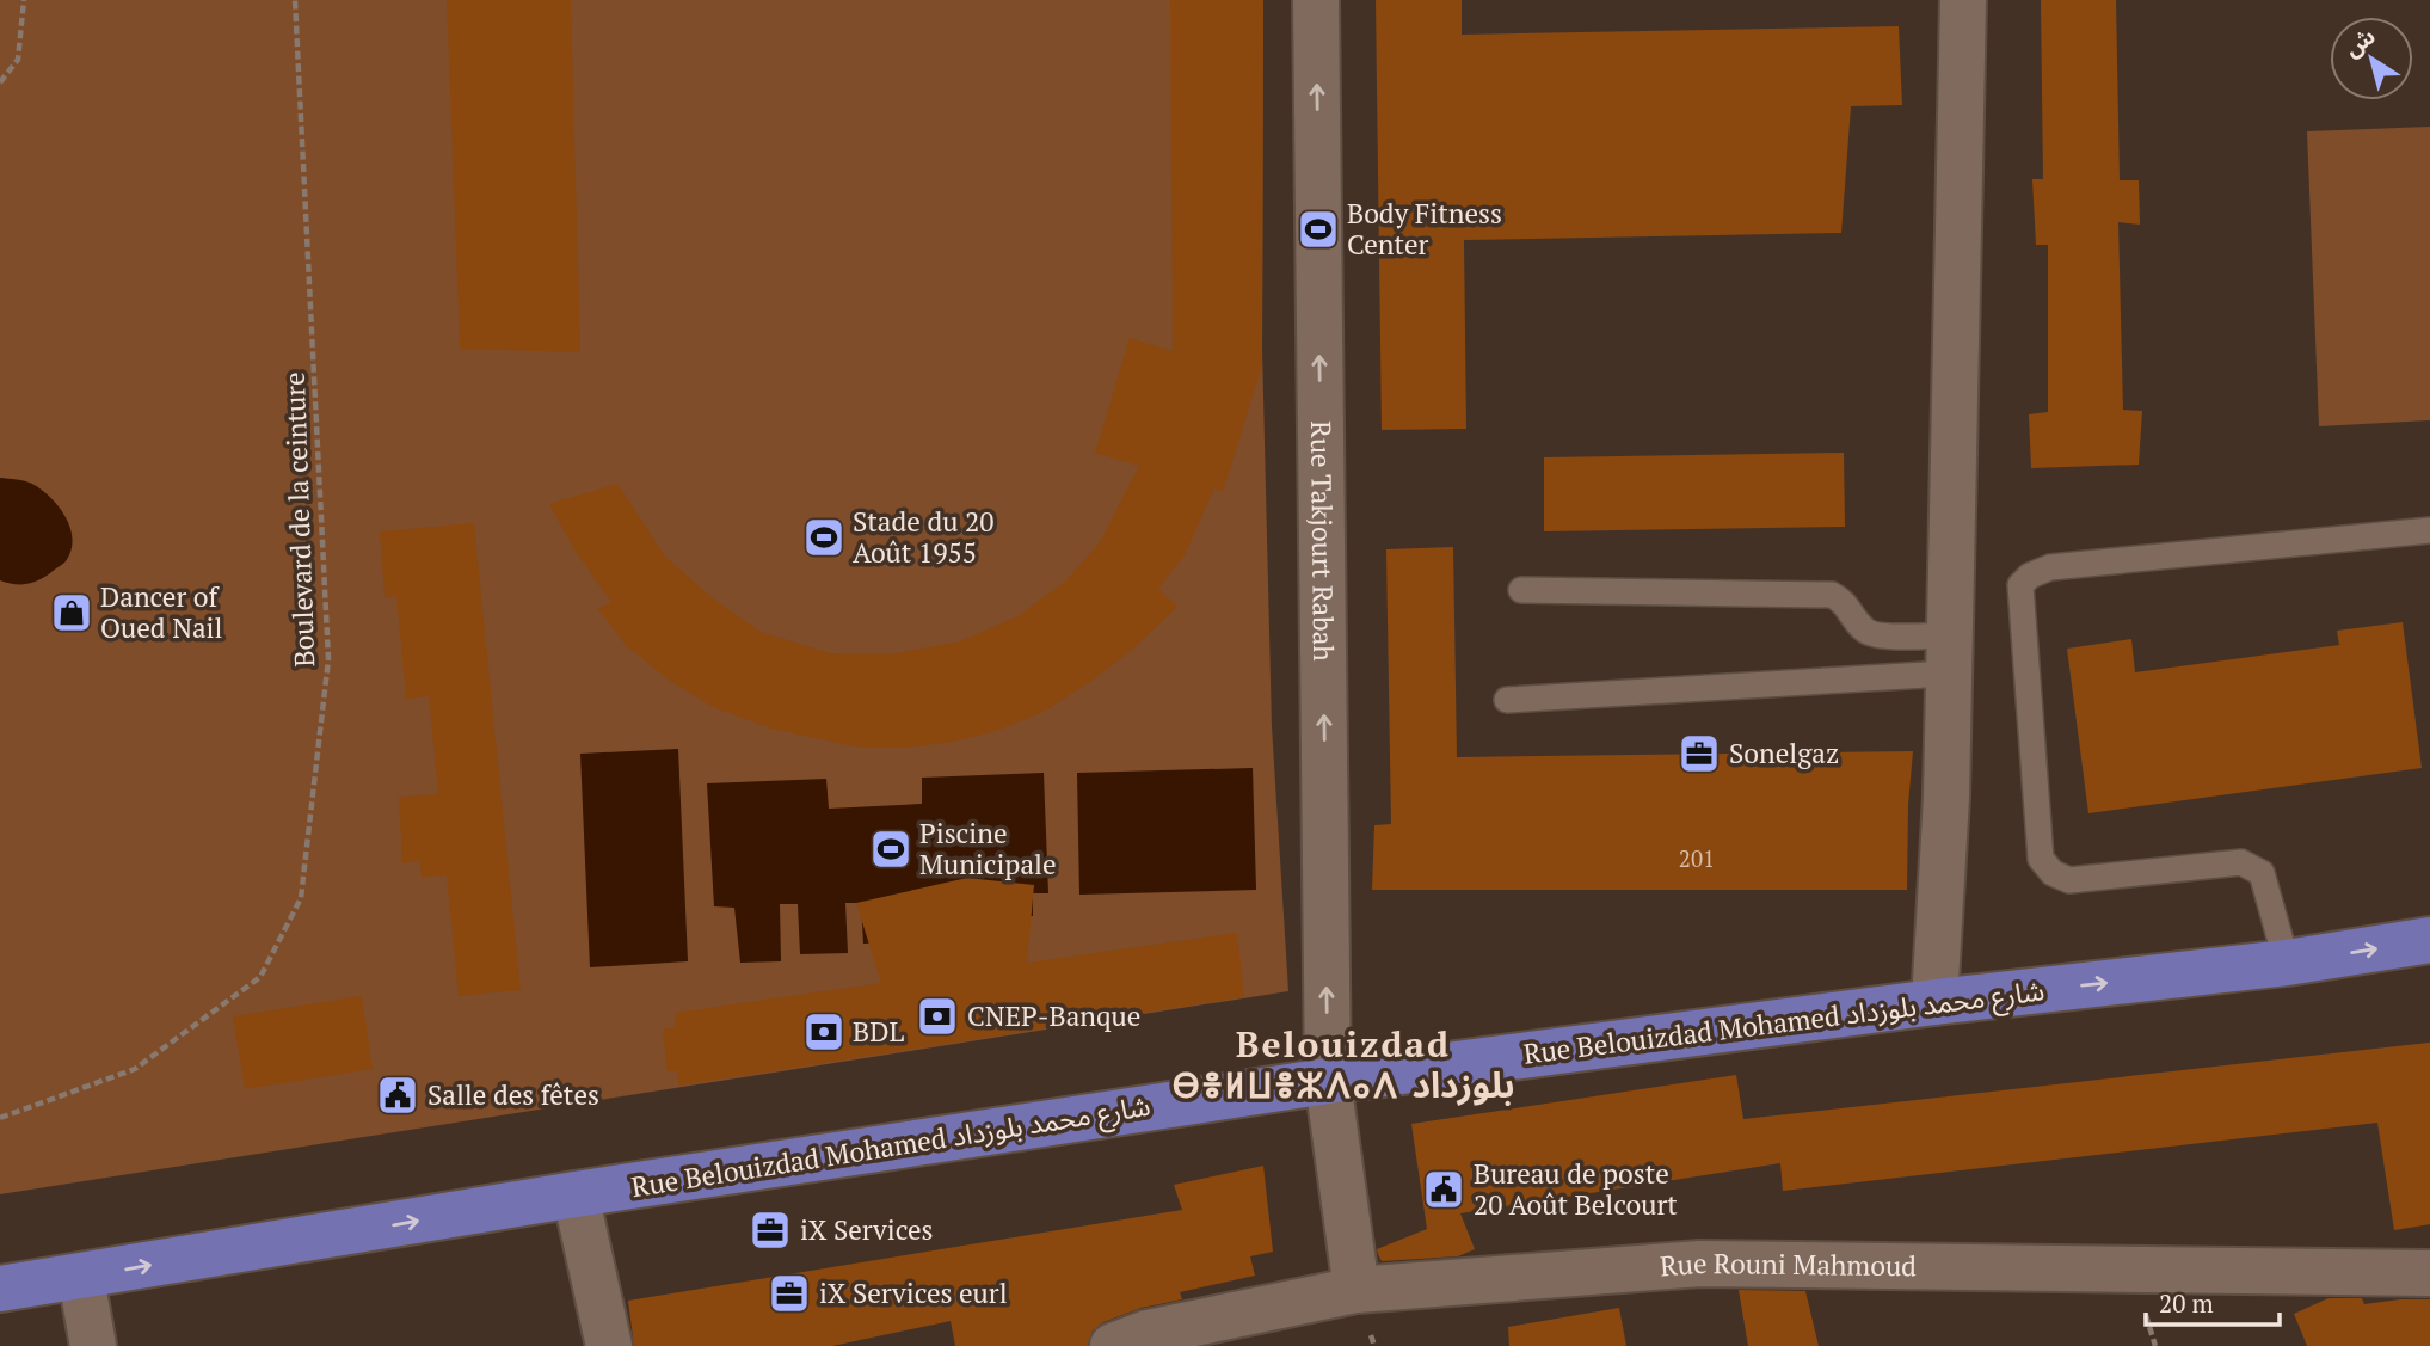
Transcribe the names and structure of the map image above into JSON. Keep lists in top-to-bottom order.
{
  "streets": {
    "main road": ["Rue Belouizdad Mohamed شارع محمد بلوزداد"],
    "street": ["Rue Takjourt Rabah", "Rue Rouni Mahmoud"],
    "path": ["Boulevard de la ceinture"]
  },
  "crossings": [
    ["Rue Takjourt Rabah", "Rue Belouizdad Mohamed شارع محمد بلوزداد"]
  ],
  "one_way": ["Rue Takjourt Rabah", "Rue Belouizdad Mohamed شارع محمد بلوزداد"],
  "districts": ["Belouizdad ⴱⴻⵍⵡⴻⵣⴷⴰⴷ بلوزداد"],
  "places": {
    "sports": ["Body Fitness Center", "Stade du 20 Août 1955", "Piscine Municipale"],
    "shop": ["Dancer of Oued Nail"],
    "office": ["Sonelgaz", "iX Services", "iX Services eurl"],
    "bank": ["CNEP-Banque", "BDL"],
    "public building": ["Salle des fêtes", "Bureau de poste 20 Août Belcourt"]
  },
  "house_numbers": ["201"],
  "scale_bar": "20 m",
  "north": "top left"
}
